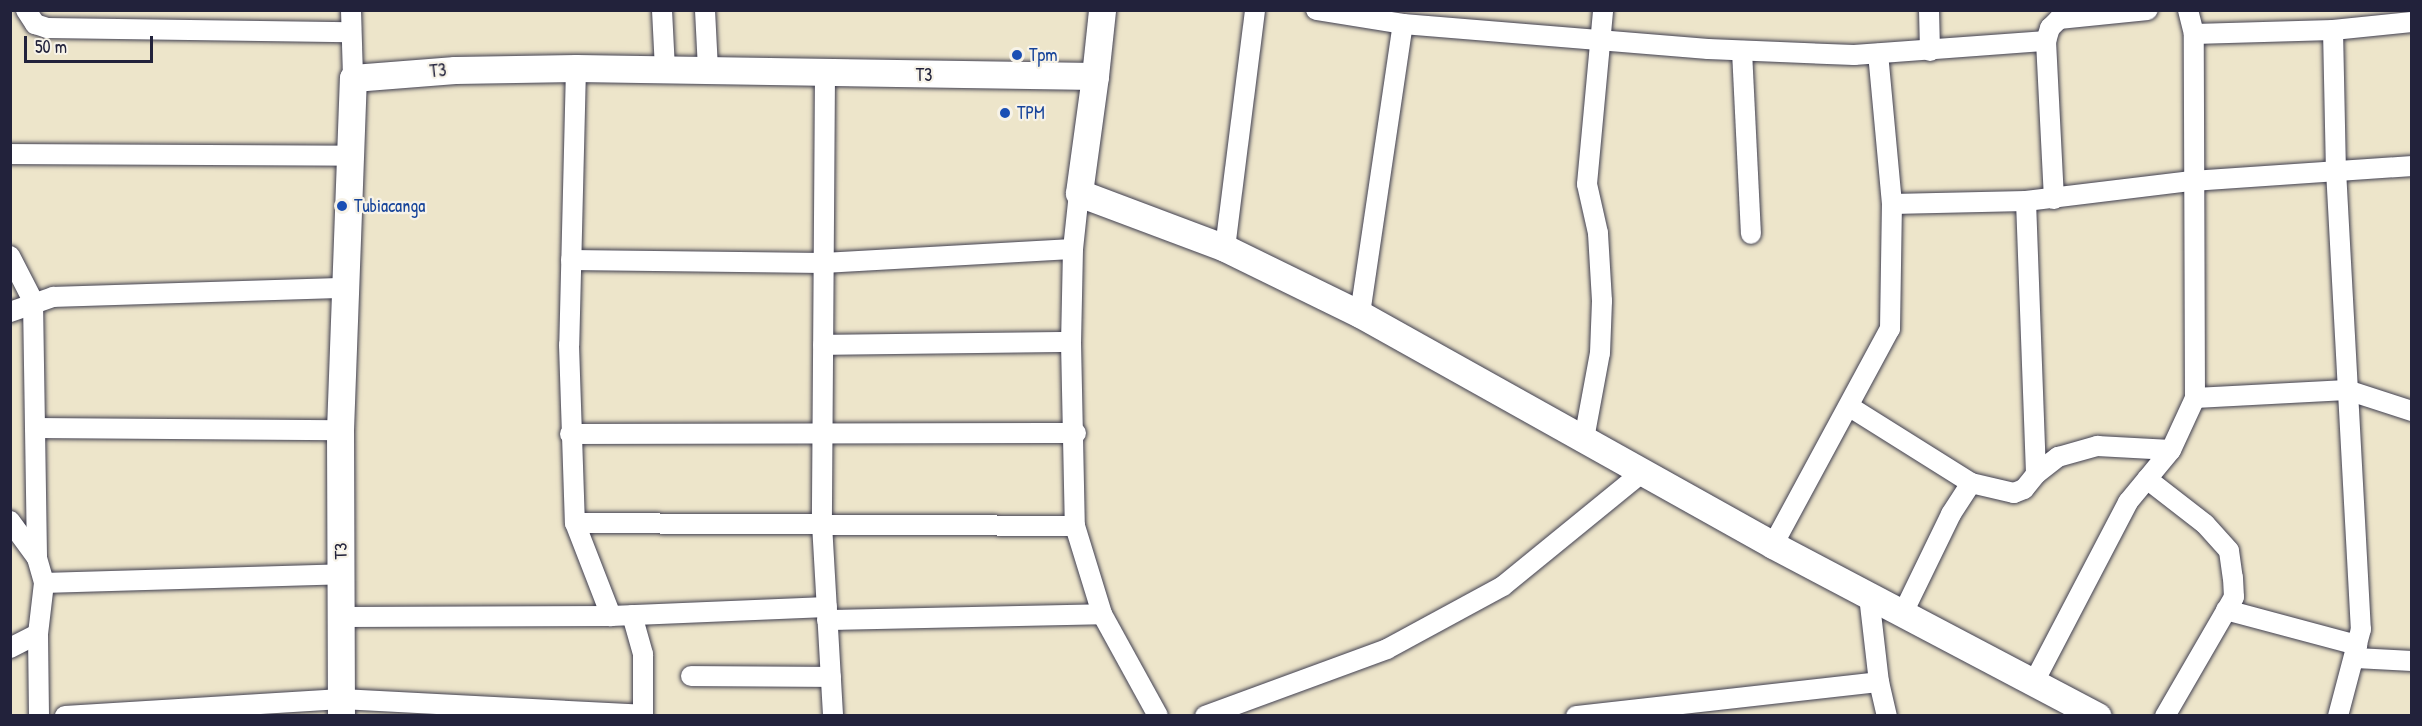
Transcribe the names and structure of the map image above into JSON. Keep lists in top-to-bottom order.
{
  "streets": {
    "street": ["T3"]
  },
  "places": ["Tpm", "TPM", "Tubiacanga"],
  "scale_bar": "50 m"
}
